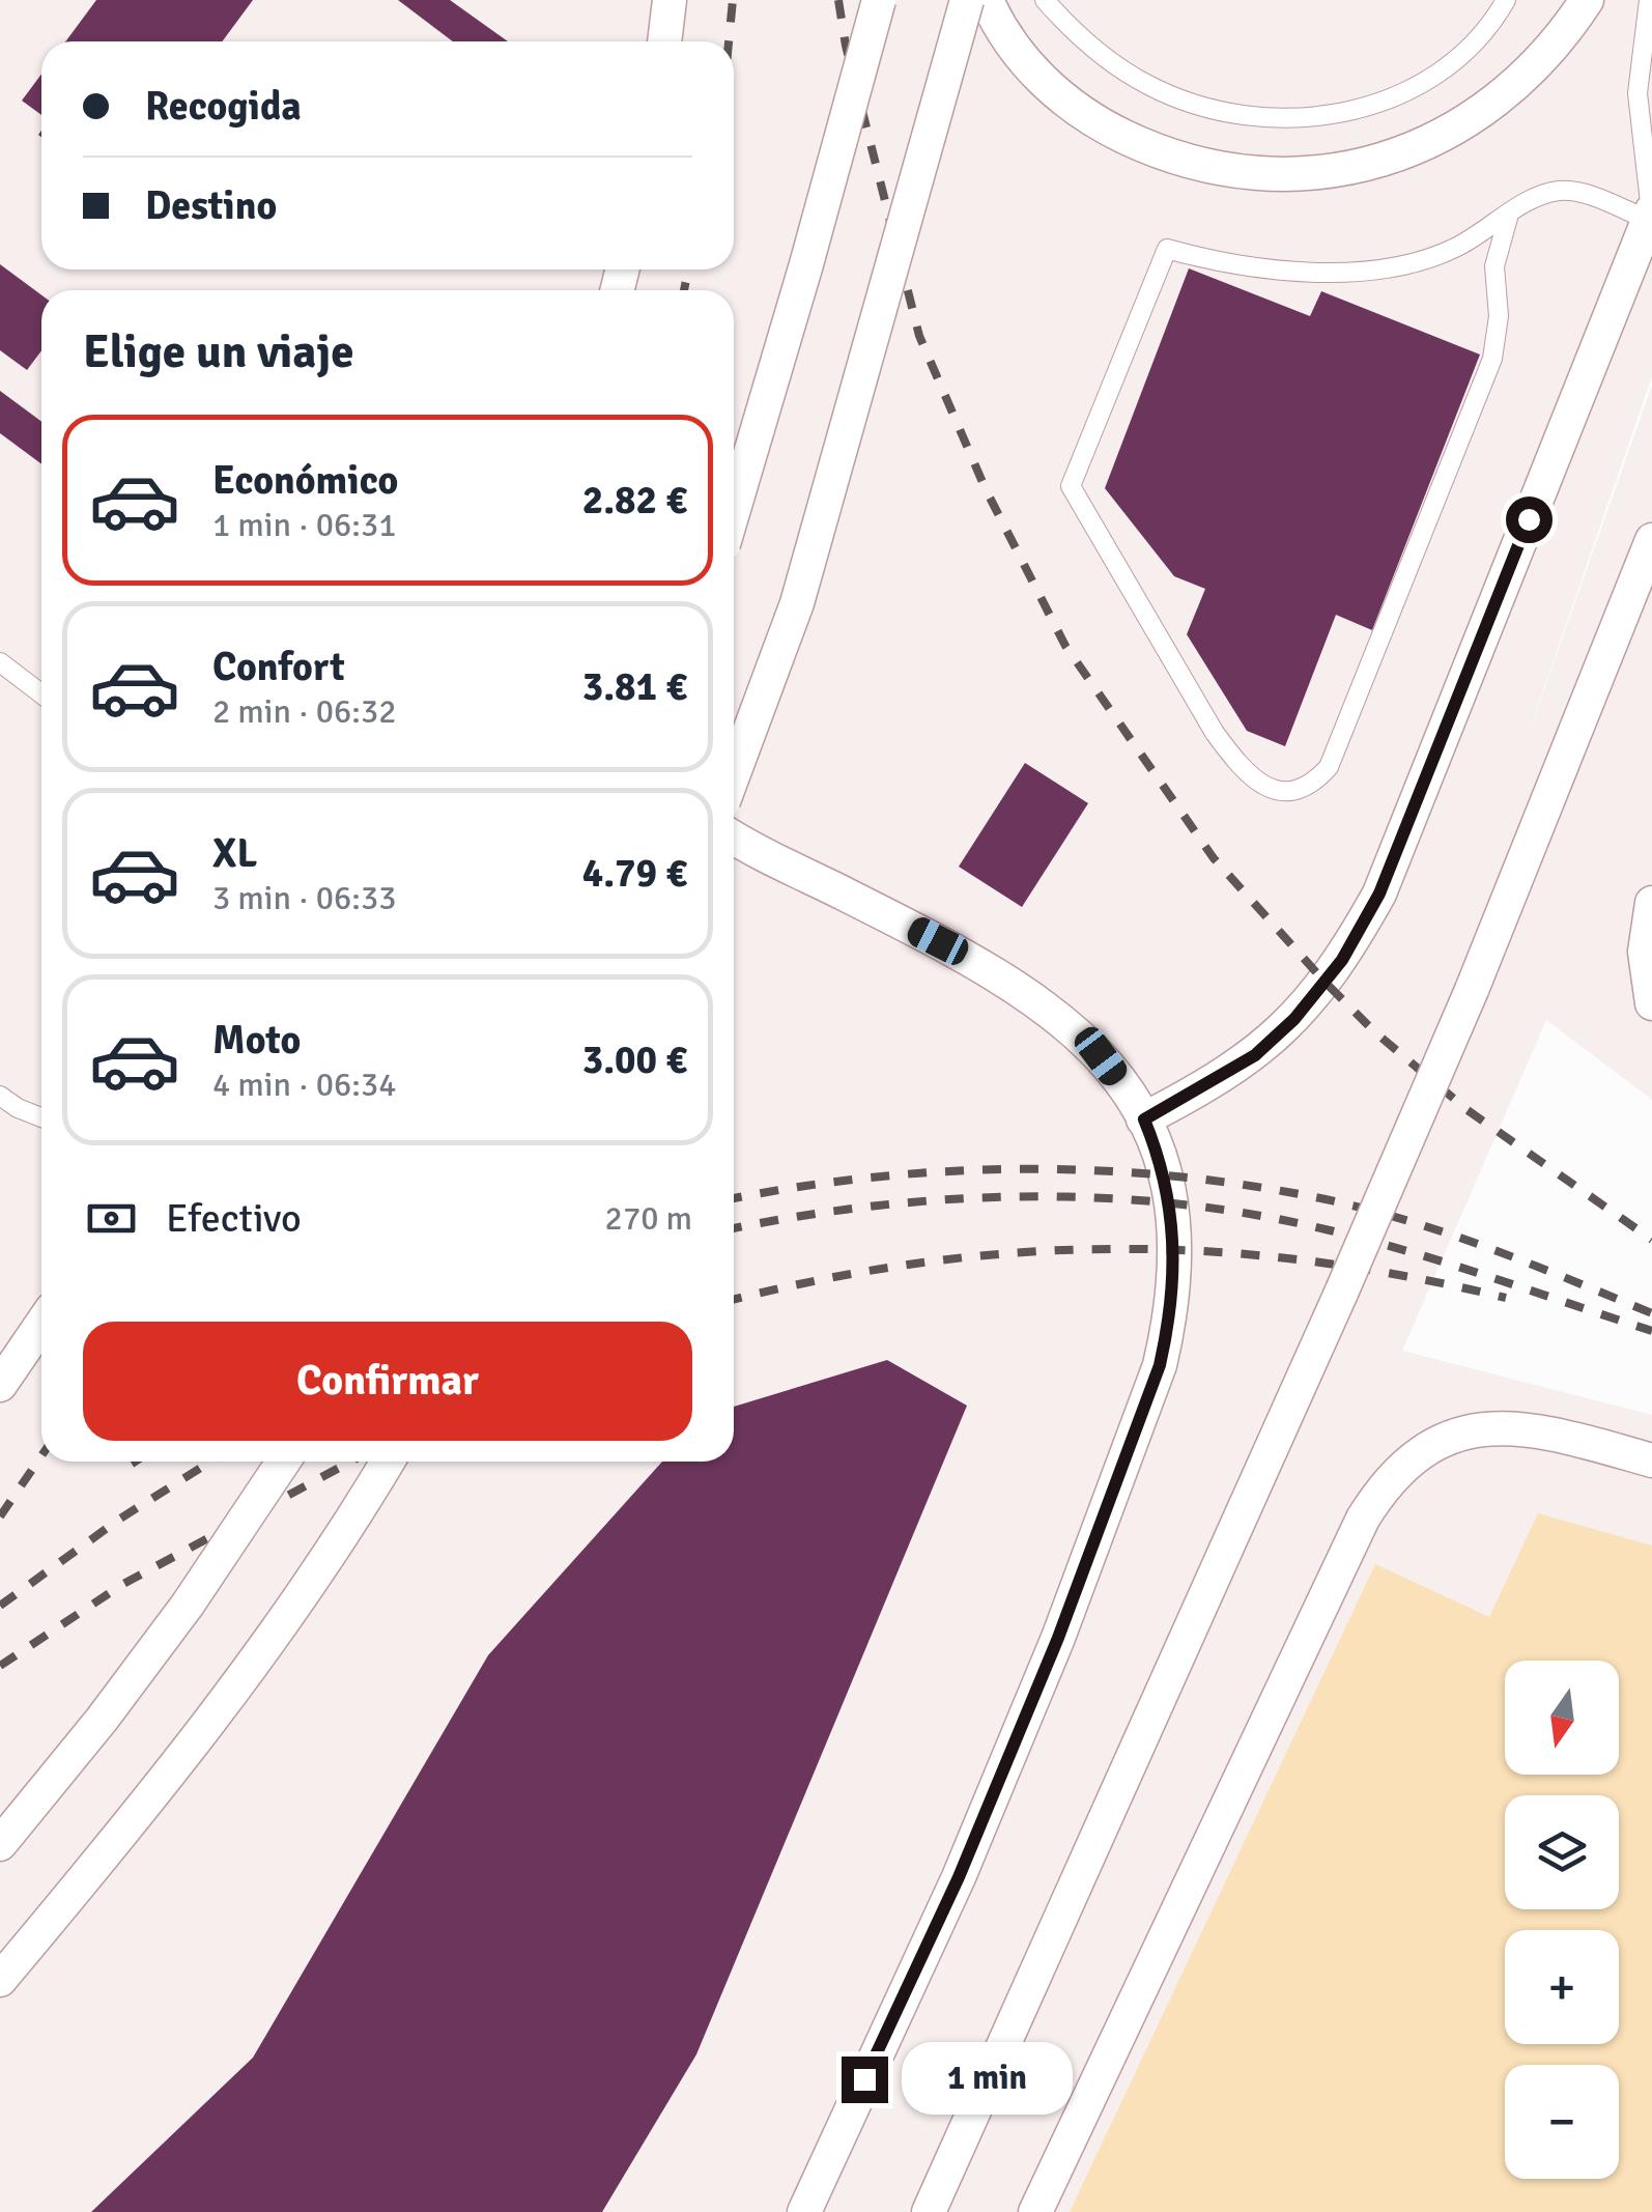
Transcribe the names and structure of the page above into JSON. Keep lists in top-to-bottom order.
{
  "north": "bottom",
  "page": {
    "banner": ["Recogida", "Destino"],
    "heading": "Elige un viaje",
    "list": [
      {
        "name": "Económico",
        "note": "1 min · 06:31",
        "value": "2.82 €"
      },
      {
        "name": "Confort",
        "note": "2 min · 06:32",
        "value": "3.81 €"
      },
      {
        "name": "XL",
        "note": "3 min · 06:33",
        "value": "4.79 €"
      },
      {
        "name": "Moto",
        "note": "4 min · 06:34",
        "value": "3.00 €"
      }
    ],
    "pay": ["Efectivo", "270 m"],
    "buttons": "Confirmar",
    "map_buttons": ["+", "−"],
    "bubble": "1 min"
  }
}
